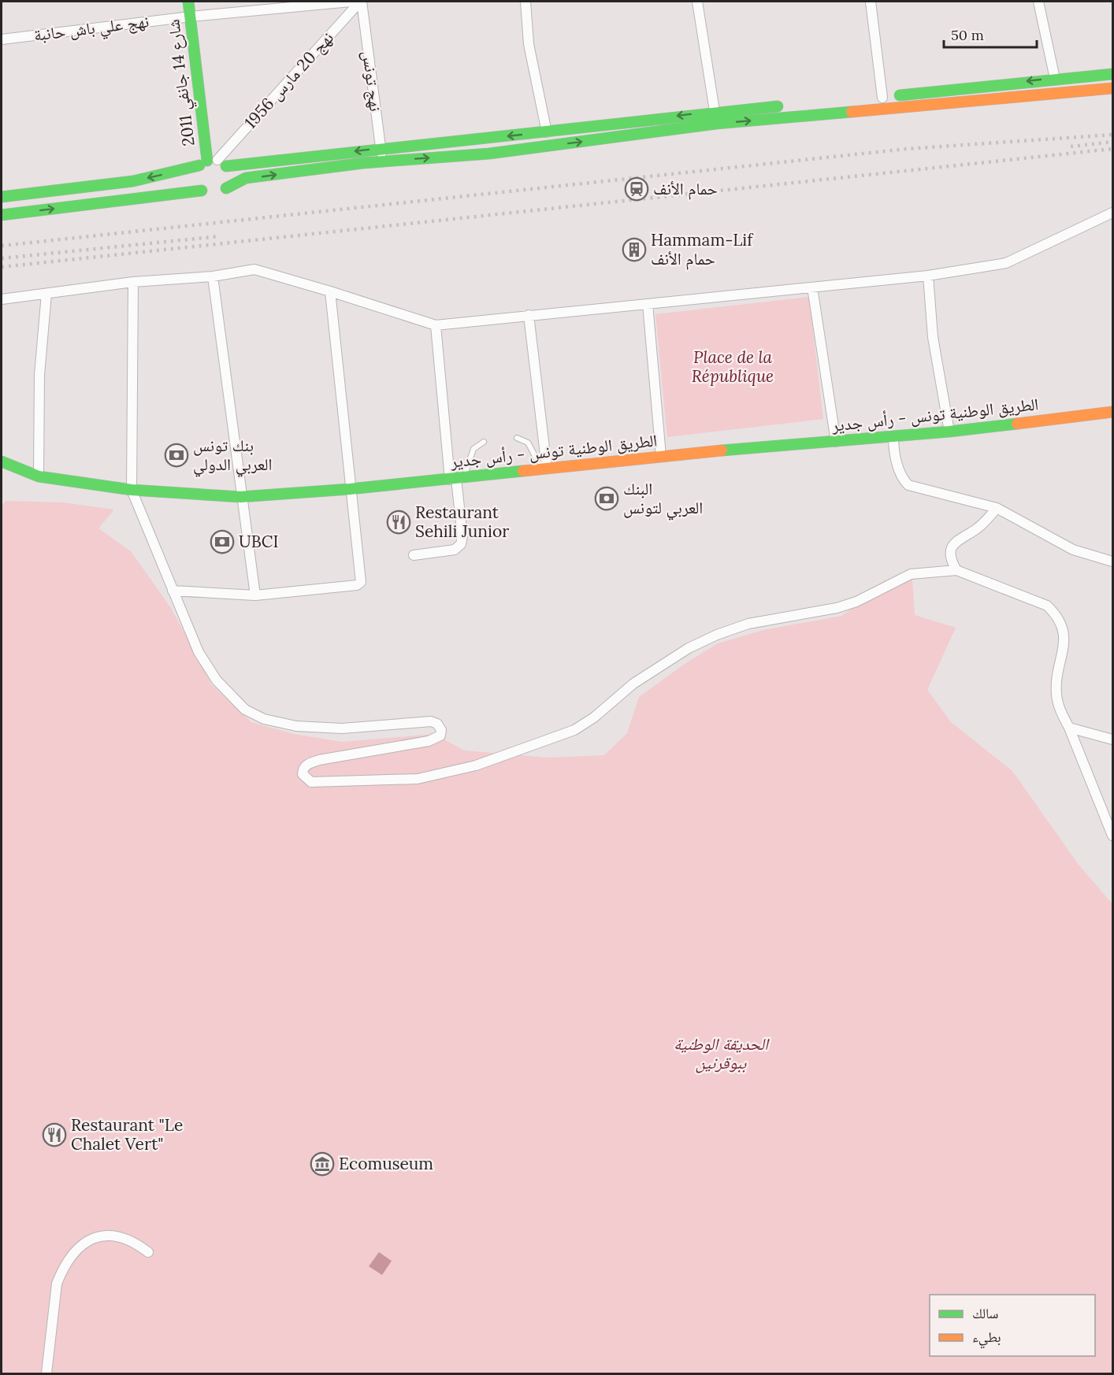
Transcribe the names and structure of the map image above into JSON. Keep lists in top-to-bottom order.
{
  "streets": {
    "main road": ["شارع 14 جانفي 2011", "الطريق الوطنية تونس - رأس جدير"],
    "street": ["نهج علي باش حانبة", "نهج 20 مارس 1956", "نهج تونس"]
  },
  "crossings": [
    ["نهج علي باش حانبة", "شارع 14 جانفي 2011"],
    ["نهج 20 مارس 1956", "نهج تونس"],
    ["نهج 20 مارس 1956", "شارع 14 جانفي 2011"]
  ],
  "parks": ["Place de la République", "الحديقة الوطنية ببوقرنين"],
  "places": {
    "station": ["حمام الأنف"],
    "building": ["Hammam-Lif حمام الأنف"],
    "bank": ["بنك تونس العربي الدولي", "البنك العربي لتونس", "UBCI"],
    "restaurant": ["Restaurant Sehili Junior", "Restaurant \"Le Chalet Vert\""],
    "museum": ["Ecomuseum"]
  },
  "legend": ["سالك", "بطيء"],
  "scale_bar": "50 m"
}
